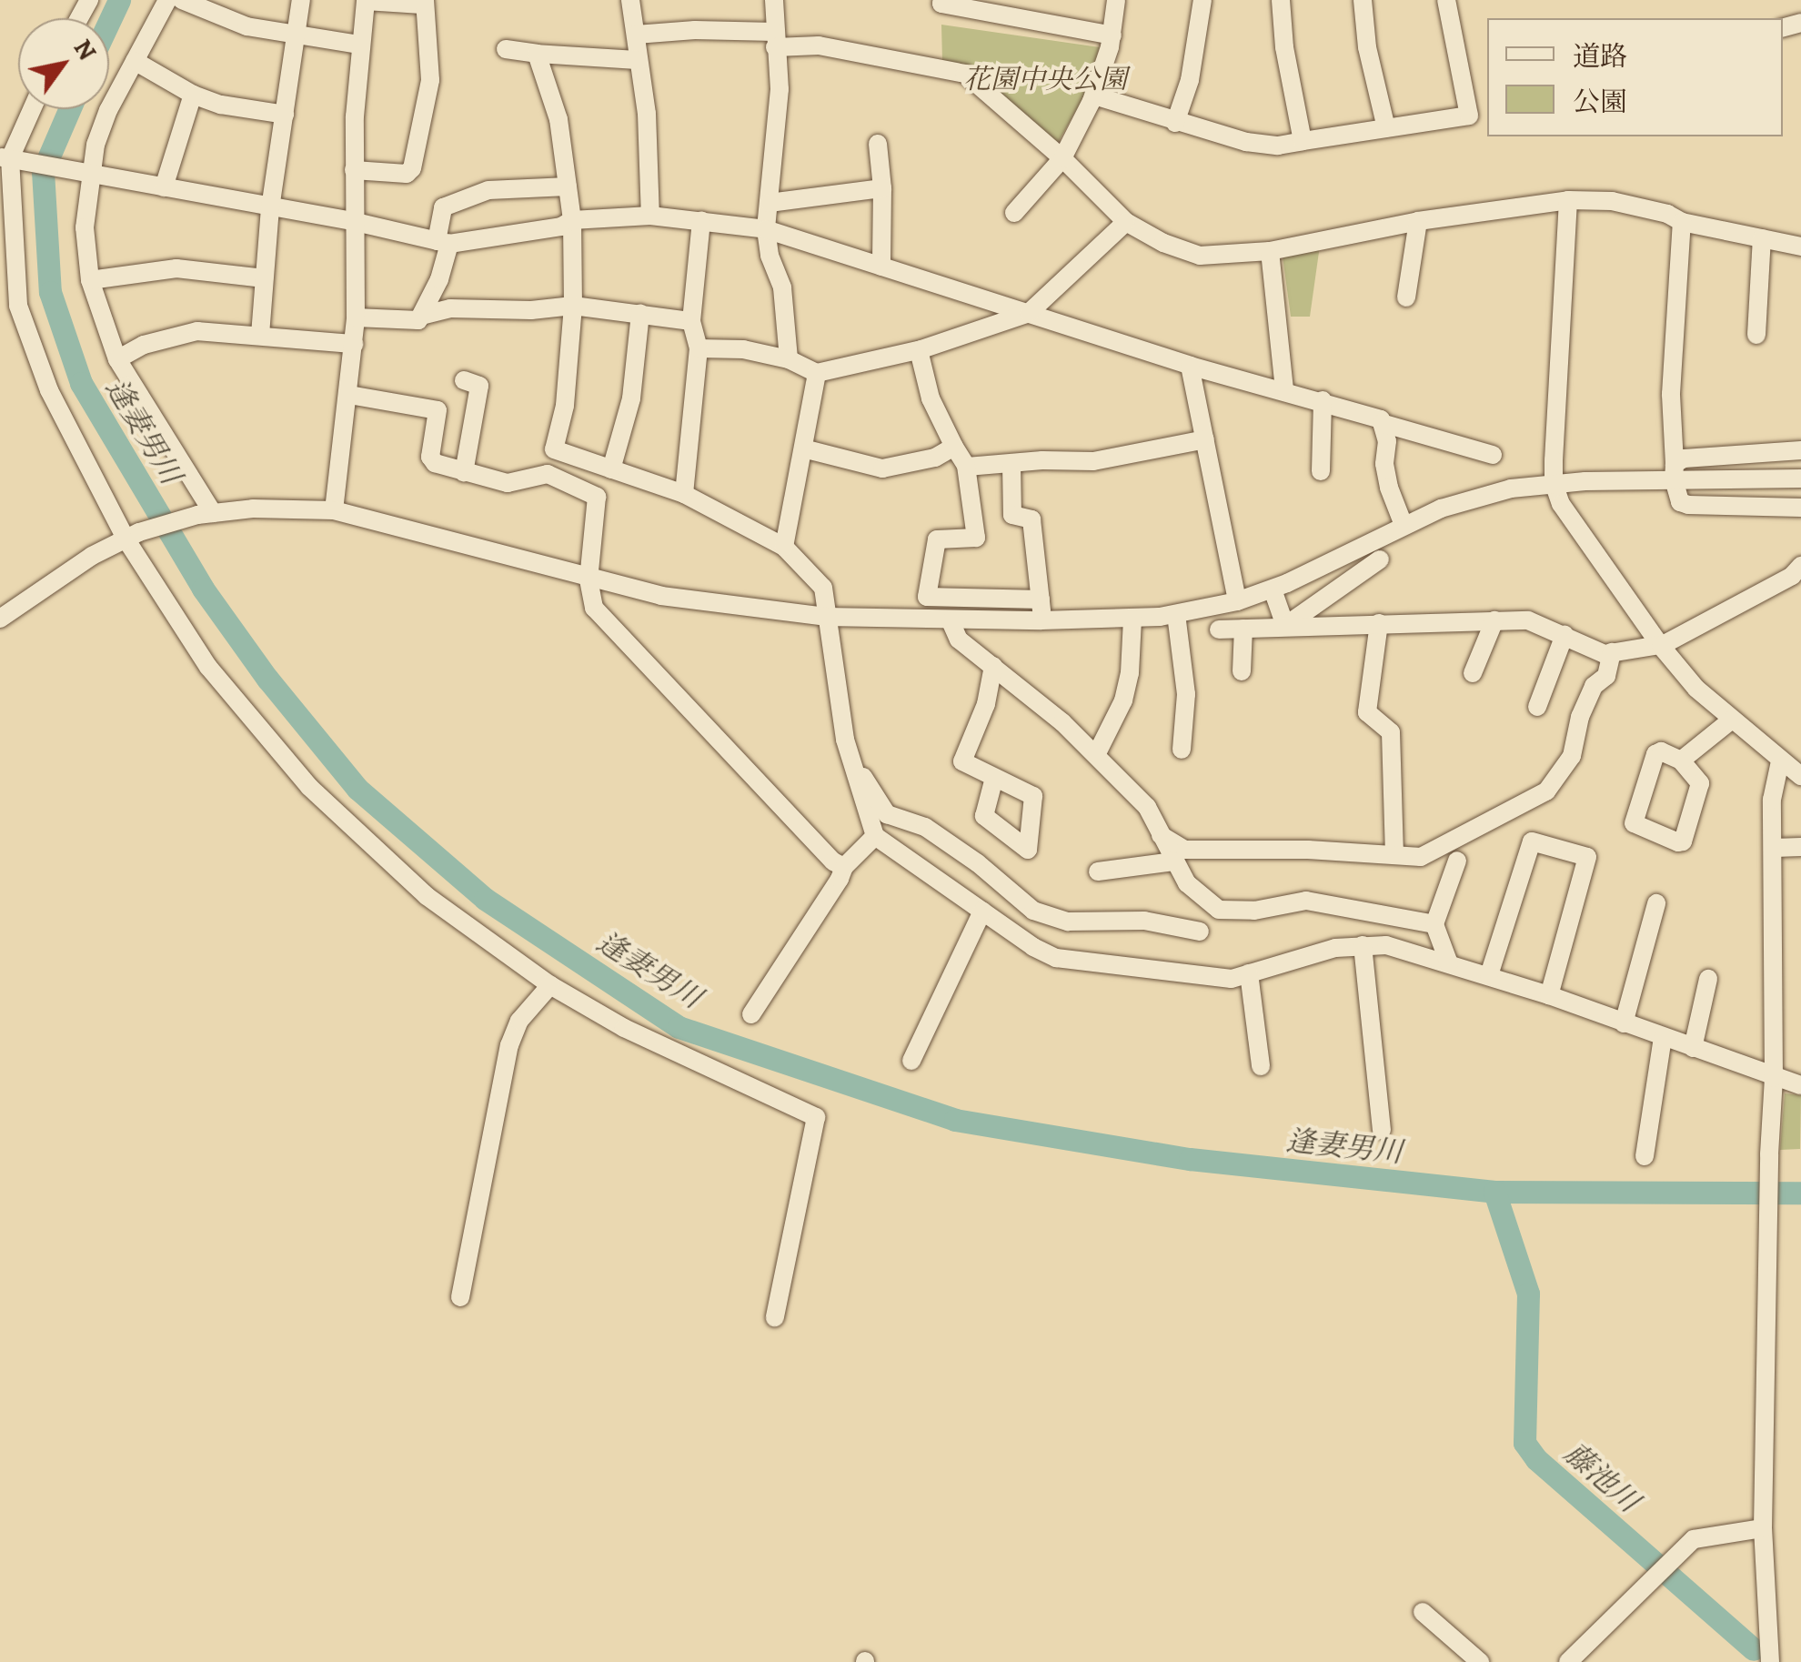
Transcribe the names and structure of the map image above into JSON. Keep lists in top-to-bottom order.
{
  "water": ["逢妻男川", "藤池川"],
  "parks": ["花園中央公園"],
  "legend": ["道路", "公園"],
  "north": "top right"
}
